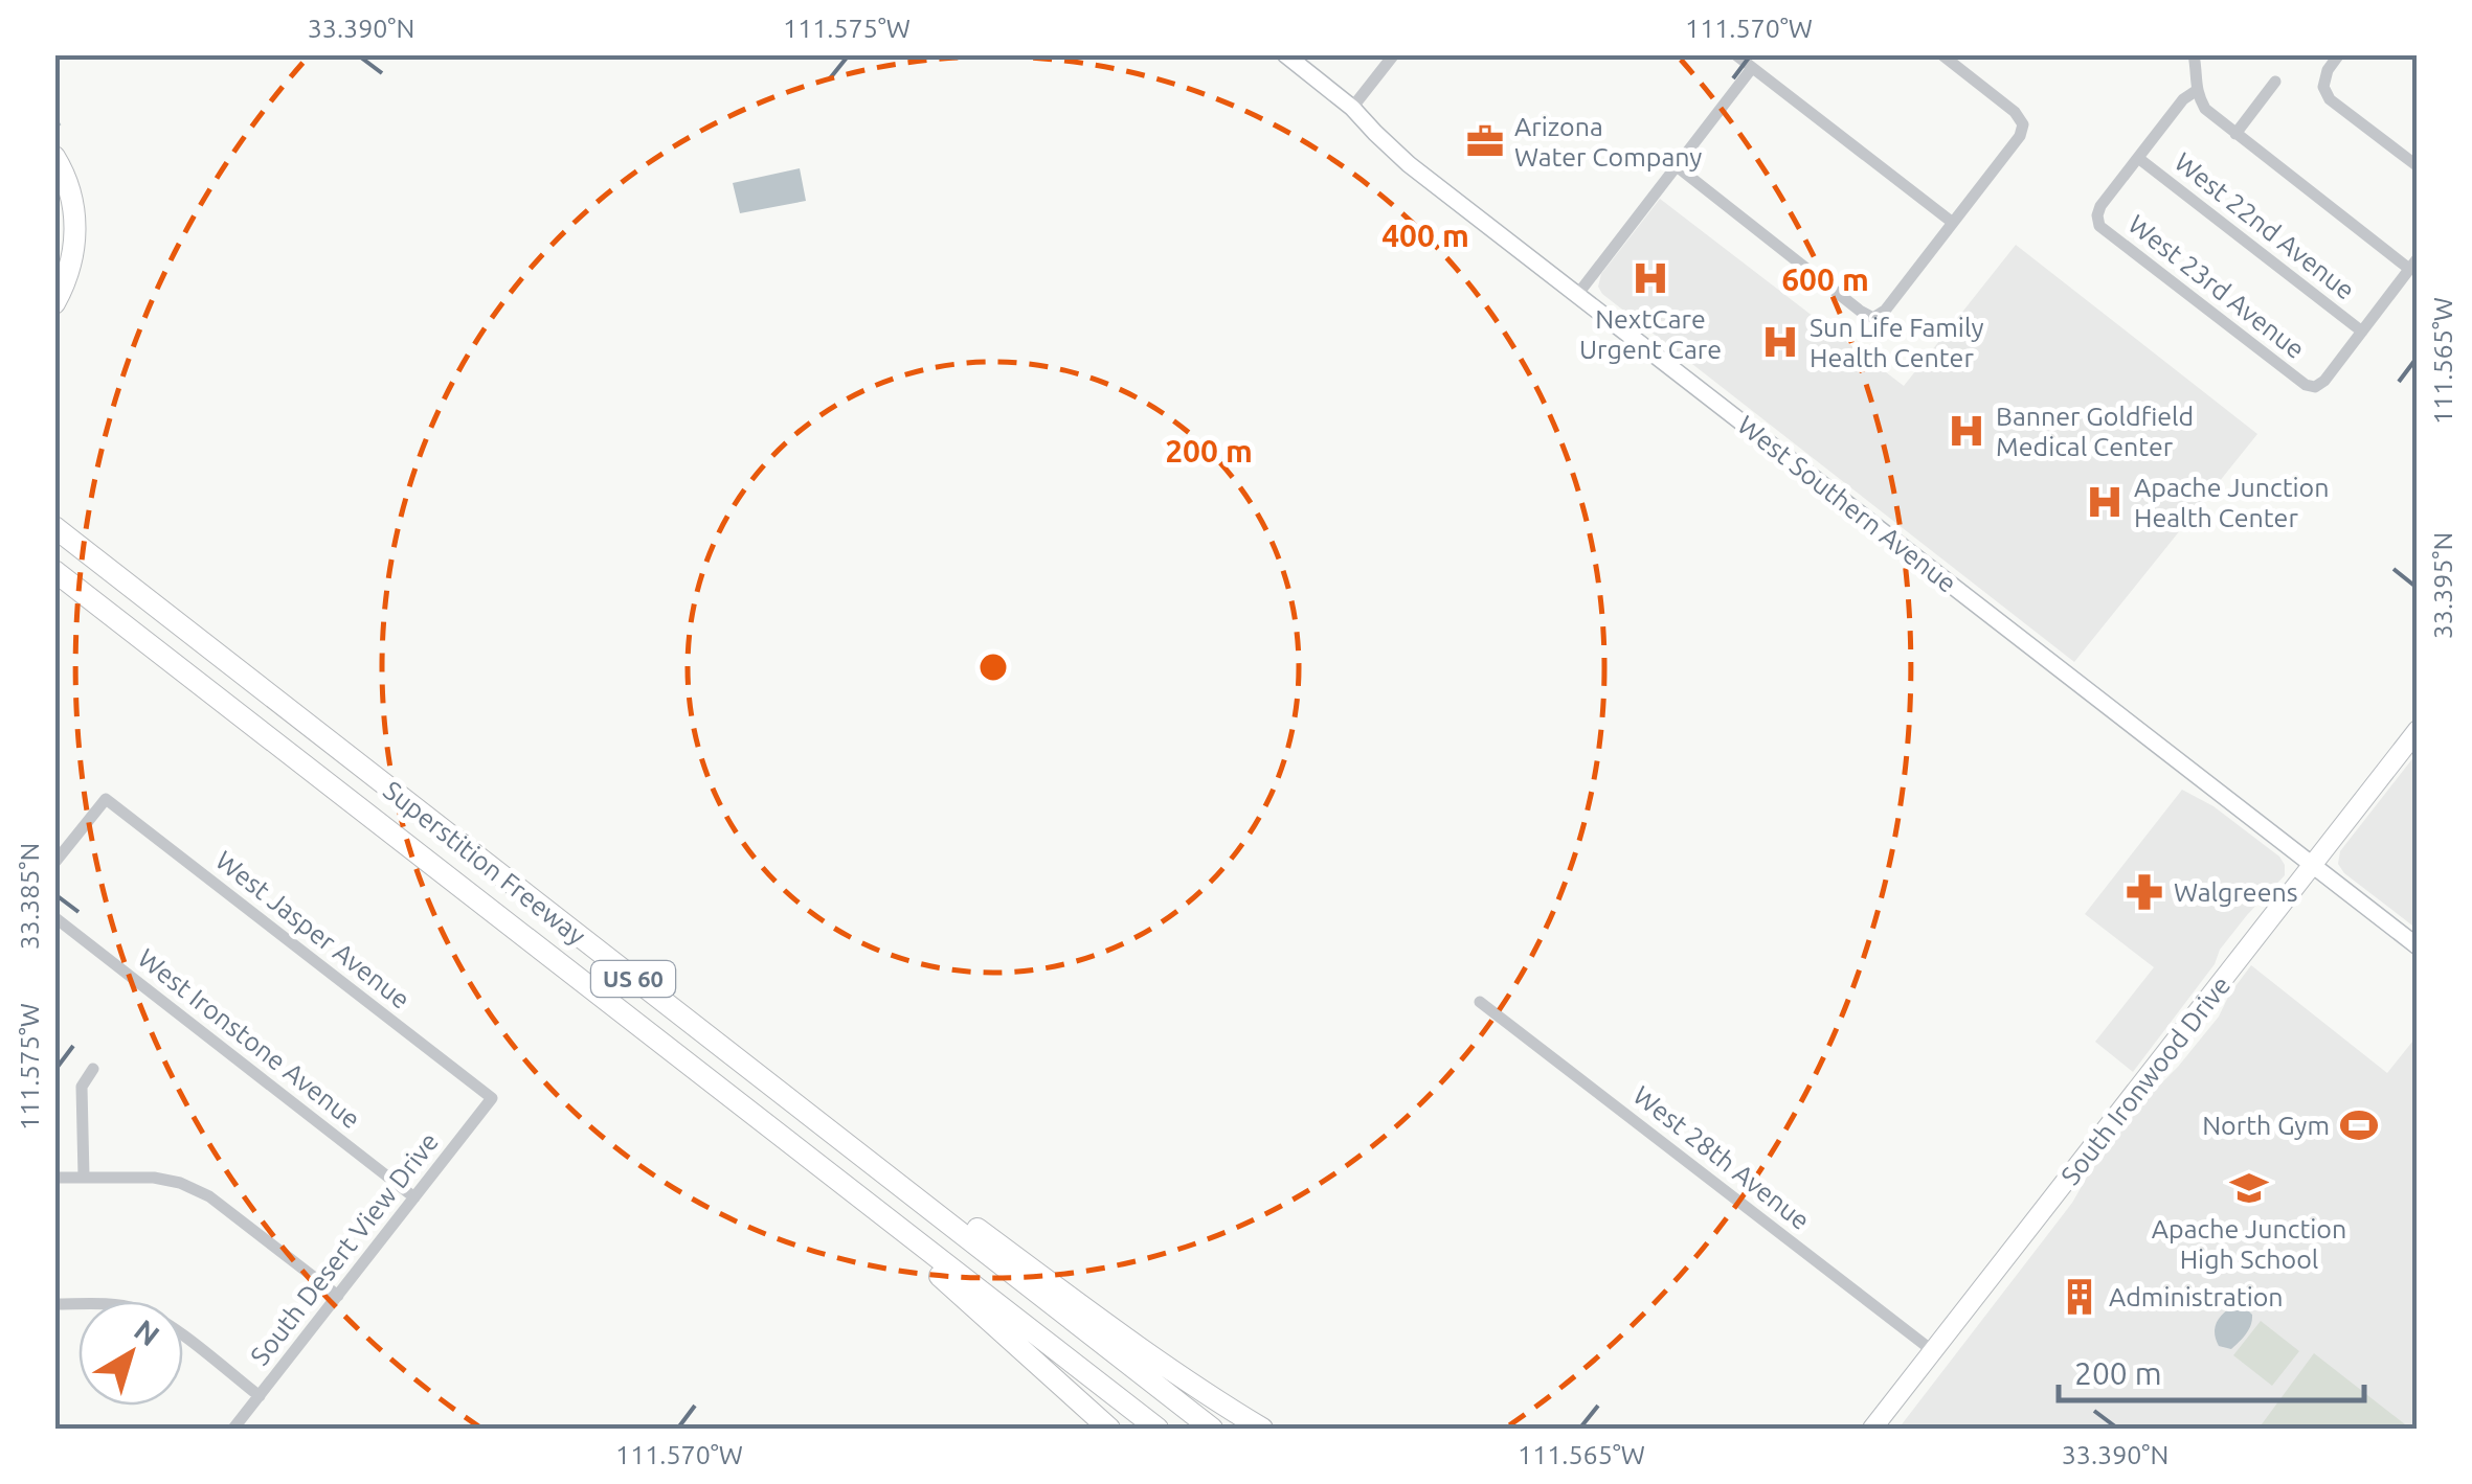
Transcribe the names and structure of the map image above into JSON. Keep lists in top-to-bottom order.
{
  "streets": {
    "highway": ["Superstition Freeway", "US 60"],
    "main road": ["West Southern Avenue", "South Ironwood Drive"],
    "street": [
      "West 22nd Avenue",
      "West 23rd Avenue",
      "West Jasper Avenue",
      "West Ironstone Avenue",
      "West 28th Avenue",
      "South Desert View Drive"
    ]
  },
  "crossings": [
    ["West 22nd Avenue", "West 23rd Avenue"],
    ["West Southern Avenue", "South Ironwood Drive"],
    ["West Jasper Avenue", "South Desert View Drive"],
    ["West Ironstone Avenue", "South Desert View Drive"],
    ["South Ironwood Drive", "West 28th Avenue"]
  ],
  "places": {
    "office": ["Arizona Water Company"],
    "hospital": [
      "NextCare Urgent Care",
      "Sun Life Family Health Center",
      "Banner Goldfield Medical Center",
      "Apache Junction Health Center"
    ],
    "pharmacy": ["Walgreens"],
    "sports": ["North Gym"],
    "school or university": ["Apache Junction High School"],
    "building": ["Administration"]
  },
  "scale_bar": "200 m",
  "north": "top right",
  "coordinates": [
    "33.390°N",
    "111.575°W",
    "111.570°W",
    "111.565°W",
    "33.395°N",
    "33.385°N"
  ],
  "rings": ["400 m", "600 m", "200 m"]
}
